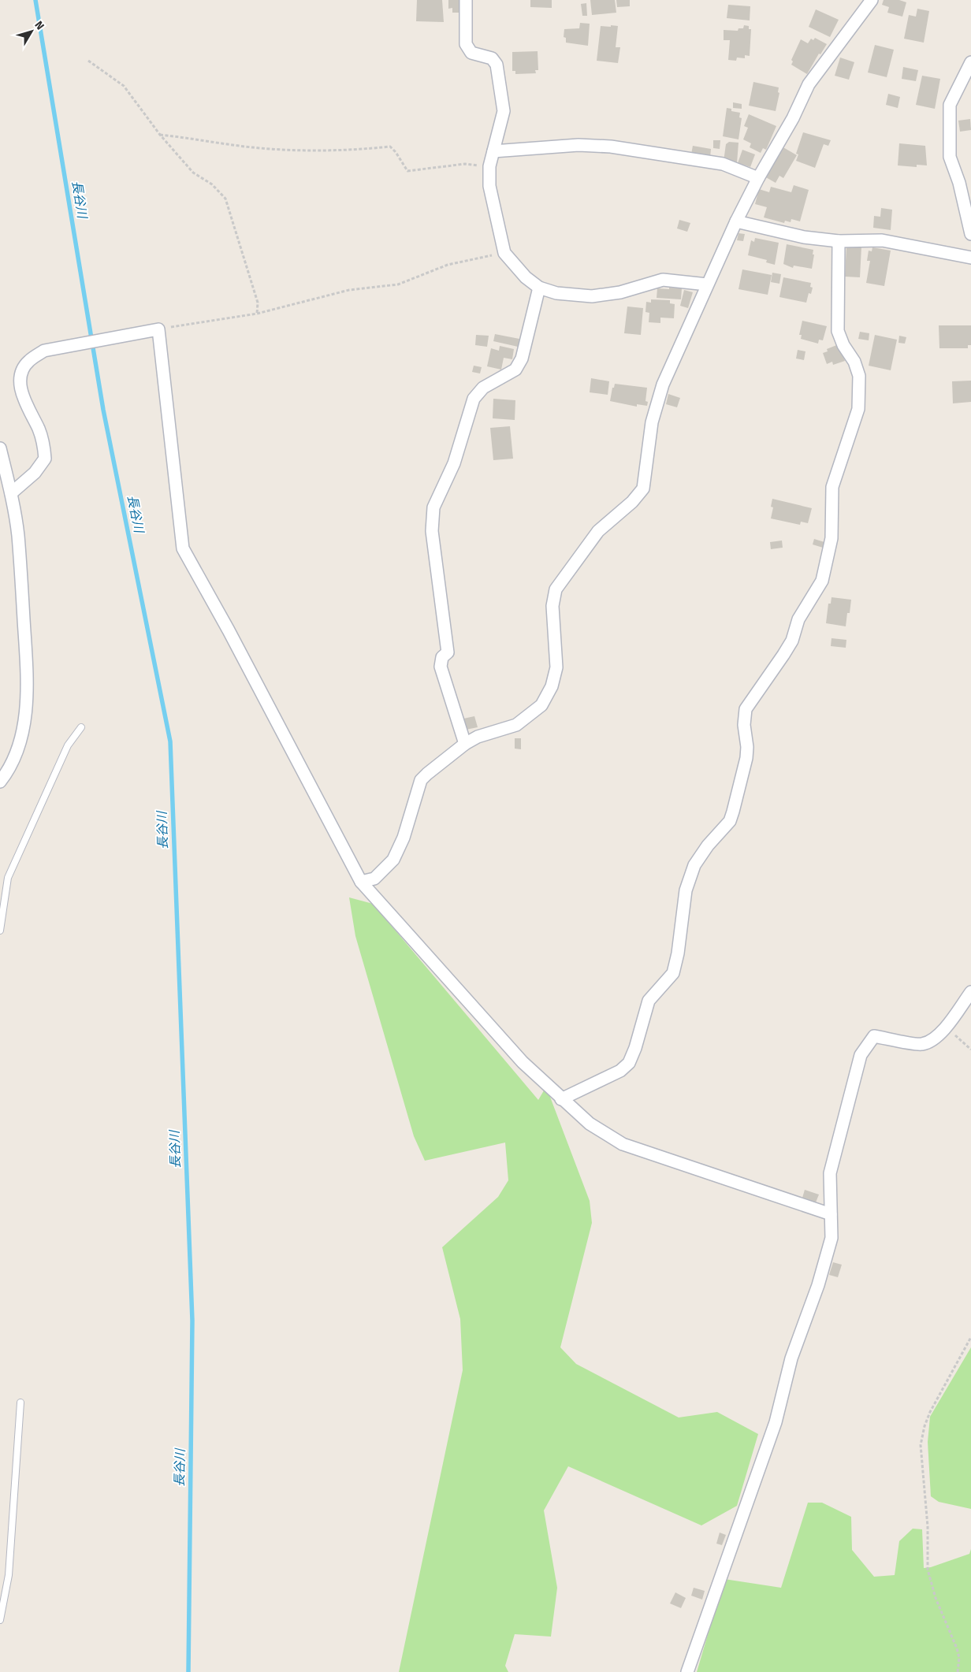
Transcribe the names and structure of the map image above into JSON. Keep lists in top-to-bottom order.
{
  "water": ["長谷川"],
  "north": "top right"
}
